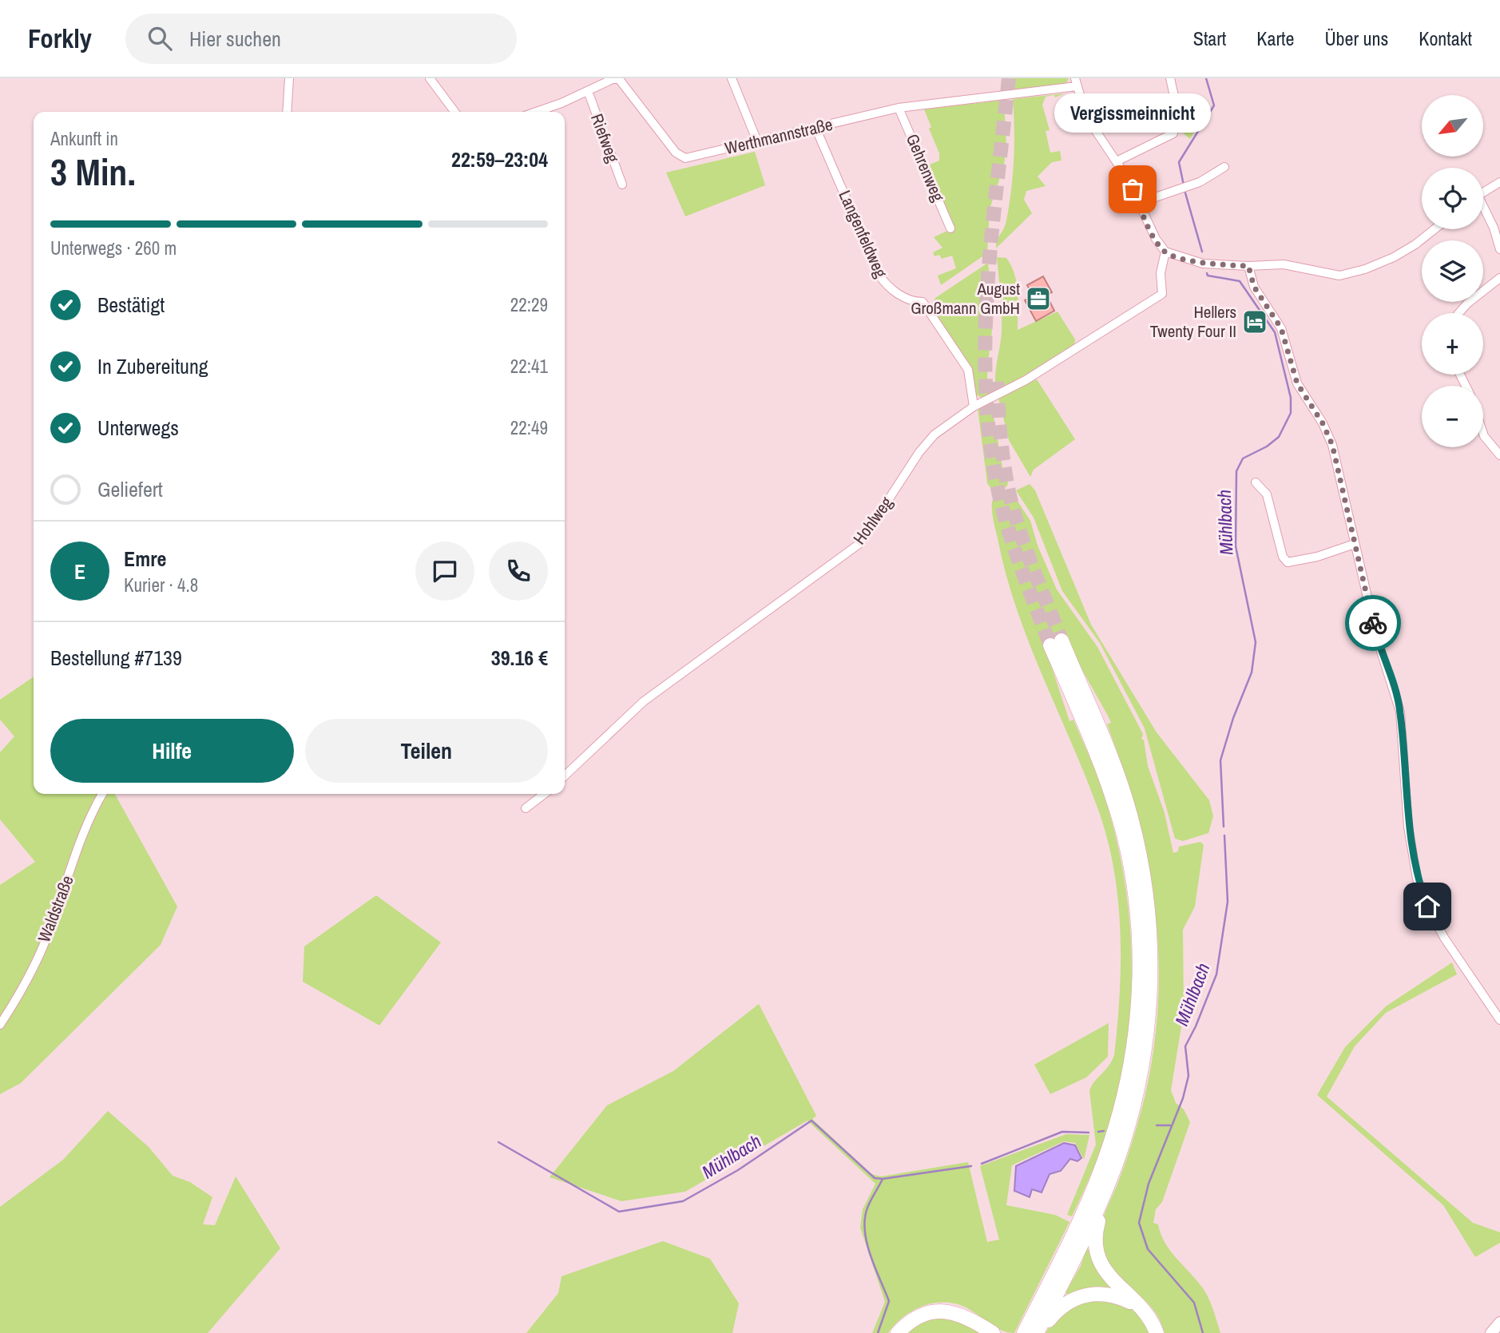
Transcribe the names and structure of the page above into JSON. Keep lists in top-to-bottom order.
{
  "streets": {
    "street": [
      "Werthmannstraße",
      "Riefweg",
      "Gehrenweg",
      "Langenfeldweg",
      "Hohlweg",
      "Waldstraße"
    ]
  },
  "crossings": [
    ["Werthmannstraße", "Riefweg"],
    ["Werthmannstraße", "Gehrenweg"],
    ["Werthmannstraße", "Langenfeldweg"],
    ["Langenfeldweg", "Hohlweg"]
  ],
  "water": ["Mühlbach"],
  "places": {
    "other": ["Vergissmeinnicht"],
    "office": ["August Großmann GmbH"],
    "hotel": ["Hellers Twenty Four II"]
  },
  "north": "bottom left",
  "page": {
    "header": "Forkly",
    "search": "Hier suchen",
    "nav": [
      "Start",
      "Karte",
      "Über uns",
      "Kontakt"
    ],
    "bubble": "Vergissmeinnicht",
    "map_buttons": ["+", "−"],
    "heading": ["3 Min.", "Ankunft in", "22:59–23:04"],
    "panel": [
      "Emre",
      "Kurier · 4.8",
      "Bestellung #7139",
      "39.16 €"
    ],
    "bar": "Unterwegs · 260 m",
    "list": [
      ["Bestätigt", "22:29"],
      ["In Zubereitung", "22:41"],
      ["Unterwegs", "22:49"],
      "Geliefert"
    ],
    "round": "E",
    "buttons": ["Hilfe", "Teilen"]
  }
}
